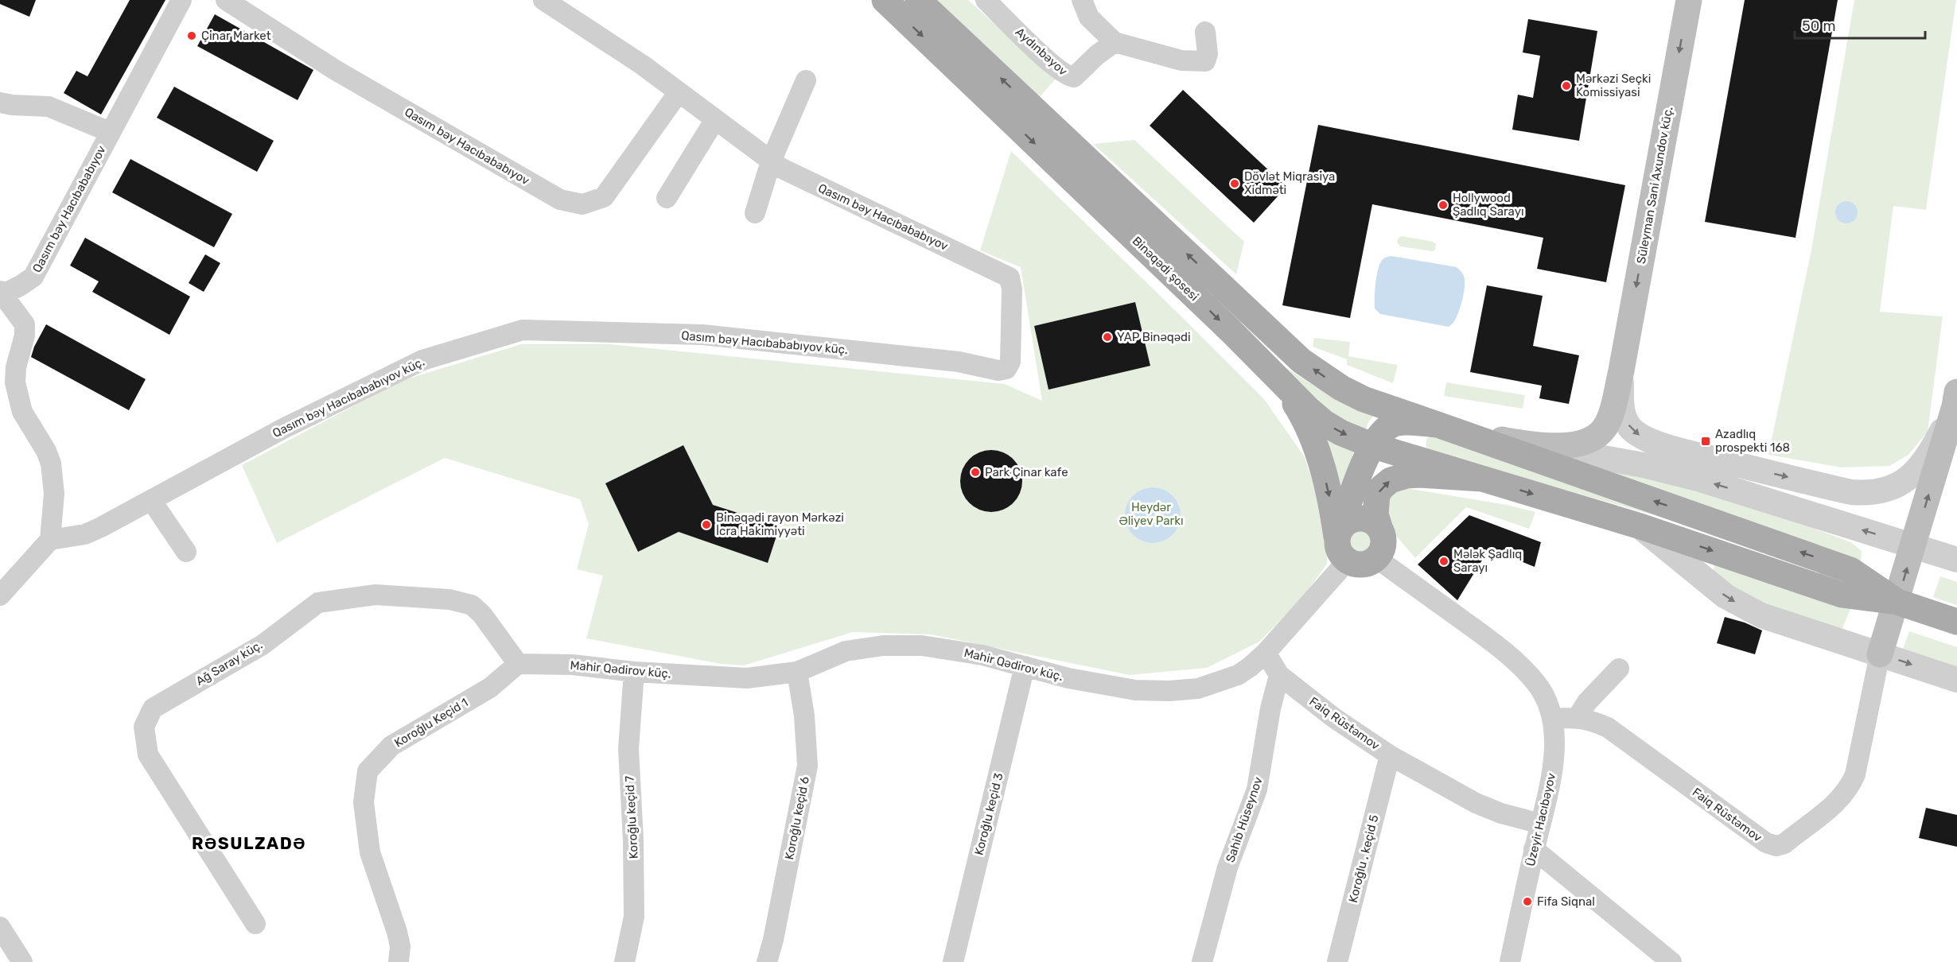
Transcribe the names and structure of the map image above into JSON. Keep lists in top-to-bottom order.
{
  "streets": {
    "main road": ["Süleyman Sani Axundov küç.", "Binəqədi şosesi"],
    "street": [
      "Aydınbəyov",
      "Qasım bəy Hacıbababıyov",
      "Qasım bəy Hacıbababıyov küç.",
      "Ağ Saray küç.",
      "Mahir Qədirov küç.",
      "Koroğlu Keçid 1",
      "Faiq Rüstəmov",
      "Koroğlu keçid 3",
      "Koroğlu keçid 7",
      "Koroğlu keçid 6",
      "Sahib Hüseynov",
      "Üzeyir Hacıbəyov",
      "Koroğlu , keçid 5"
    ]
  },
  "crossings": [
    ["Qasım bəy Hacıbababıyov", "Qasım bəy Hacıbababıyov küç."],
    ["Ağ Saray küç.", "Mahir Qədirov küç."],
    ["Ağ Saray küç.", "Koroğlu Keçid 1"],
    ["Mahir Qədirov küç.", "Koroğlu Keçid 1"],
    ["Mahir Qədirov küç.", "Faiq Rüstəmov"],
    ["Mahir Qədirov küç.", "Koroğlu keçid 3"],
    ["Mahir Qədirov küç.", "Koroğlu keçid 7"],
    ["Mahir Qədirov küç.", "Koroğlu keçid 6"],
    ["Faiq Rüstəmov", "Sahib Hüseynov"],
    ["Faiq Rüstəmov", "Üzeyir Hacıbəyov"],
    ["Faiq Rüstəmov", "Koroğlu , keçid 5"]
  ],
  "one_way": ["Süleyman Sani Axundov küç."],
  "districts": ["RƏSULZADƏ"],
  "parks": ["Heydər Əliyev Parkı"],
  "places": {
    "other": [
      "Çinar Market",
      "Mərkəzi Seçki Komissiyasi",
      "Dövlət Miqrasiya Xidməti",
      "Hollywood Şadlıq Sarayı",
      "YAP Binəqədi",
      "Park Çinar kafe",
      "Binəqədi rayon Mərkəzi İcra Hakimiyyəti",
      "Mələk Şadlıq Sarayı",
      "Fifa Siqnal"
    ],
    "transit": ["Azadlıq prospekti 168"]
  },
  "scale_bar": "50 m"
}
